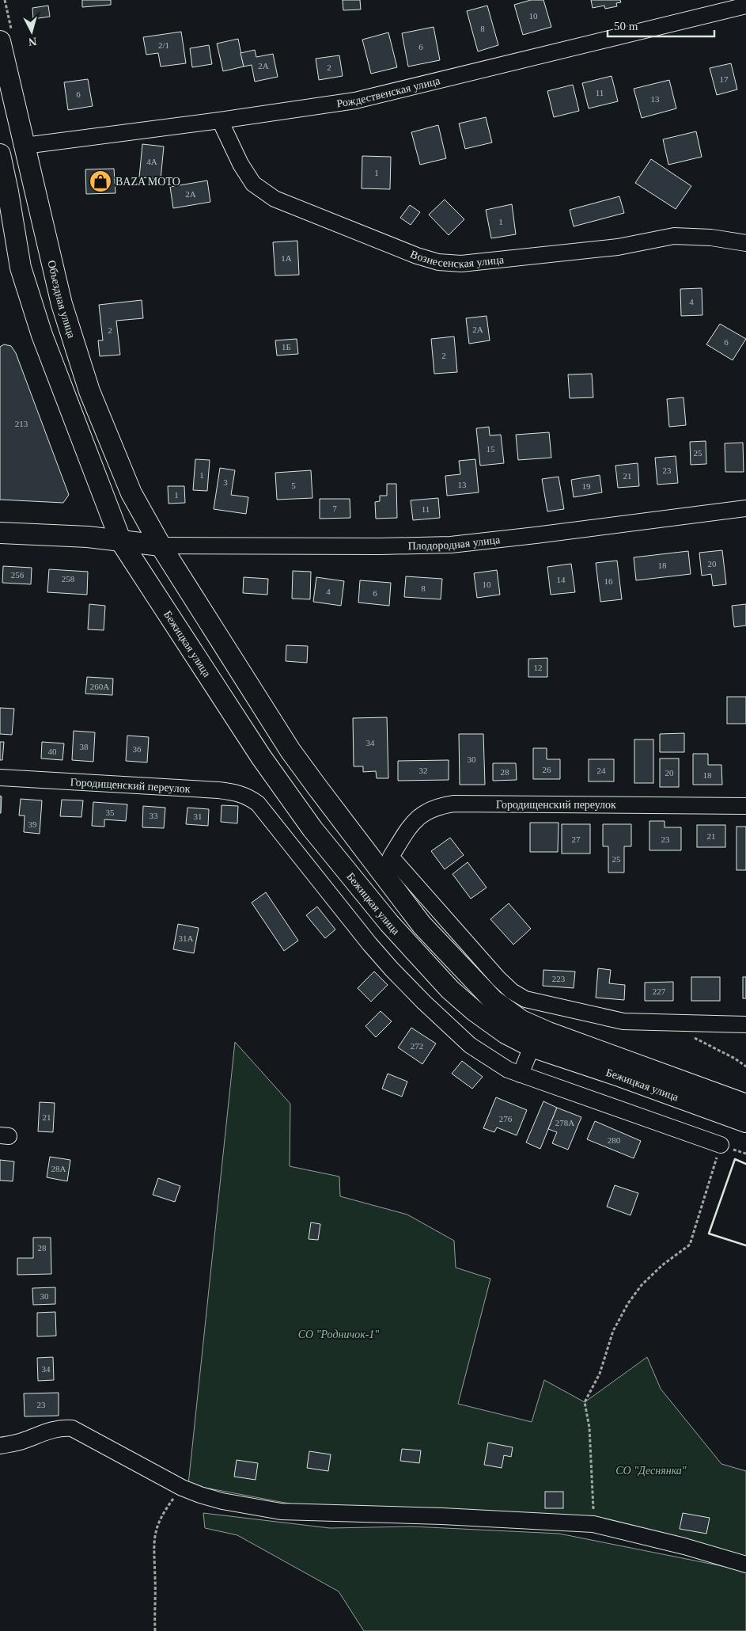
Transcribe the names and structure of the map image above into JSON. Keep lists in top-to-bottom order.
{
  "streets": {
    "main road": ["Объездная улица", "Бежицкая улица"],
    "street": [
      "Рождественская улица",
      "Вознесенская улица",
      "Плодородная улица",
      "Городищенский переулок"
    ]
  },
  "crossings": [
    ["Рождественская улица", "Вознесенская улица"],
    ["Рождественская улица", "Объездная улица"],
    ["Объездная улица", "Плодородная улица"],
    ["Объездная улица", "Бежицкая улица"],
    ["Плодородная улица", "Бежицкая улица"]
  ],
  "parks": ["СО \"Родничок-1\"", "СО \"Деснянка\""],
  "places": {
    "shop": ["BAZA MOTO"]
  },
  "house_numbers": [
    "10",
    "8",
    "2/1",
    "6",
    "2А",
    "2",
    "17",
    "11",
    "6",
    "13",
    "4А",
    "1",
    "2А",
    "1",
    "1А",
    "4",
    "2А",
    "2",
    "6",
    "1Б",
    "2",
    "213",
    "15",
    "25",
    "23",
    "1",
    "21",
    "3",
    "13",
    "5",
    "19",
    "1",
    "7",
    "11",
    "20",
    "18",
    "256",
    "258",
    "14",
    "16",
    "10",
    "8",
    "4",
    "6",
    "12",
    "260А",
    "34",
    "38",
    "36",
    "40",
    "30",
    "26",
    "32",
    "24",
    "28",
    "20",
    "18",
    "35",
    "33",
    "31",
    "39",
    "21",
    "27",
    "23",
    "25",
    "31А",
    "223",
    "227",
    "272",
    "21",
    "276",
    "278А",
    "280",
    "28А",
    "28",
    "30",
    "34",
    "23"
  ],
  "scale_bar": "50 m",
  "north": "bottom"
}
